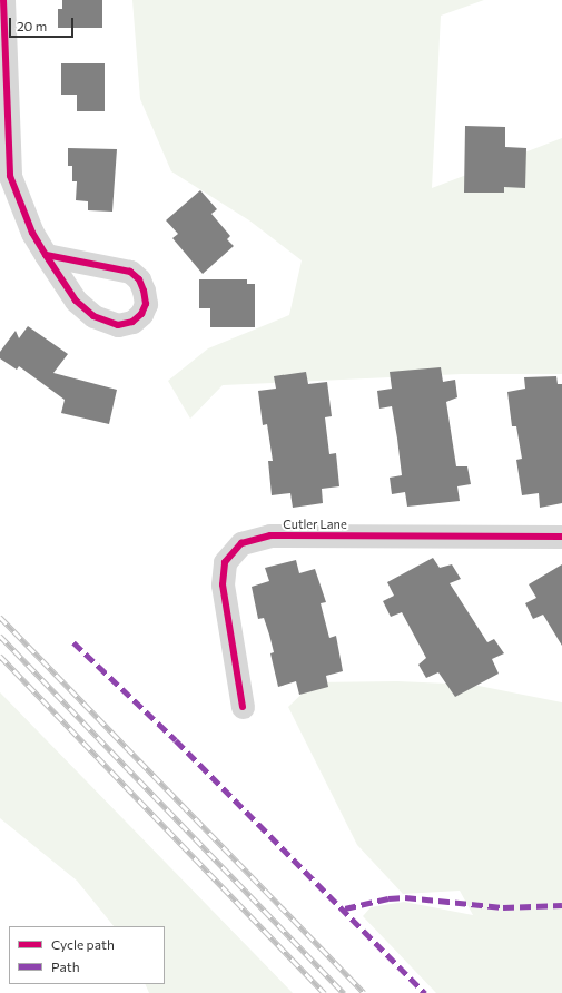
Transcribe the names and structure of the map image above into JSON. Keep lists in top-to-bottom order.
{
  "streets": {
    "street": ["Cutler Lane"]
  },
  "legend": ["Cycle path", "Path"],
  "scale_bar": "20 m"
}
